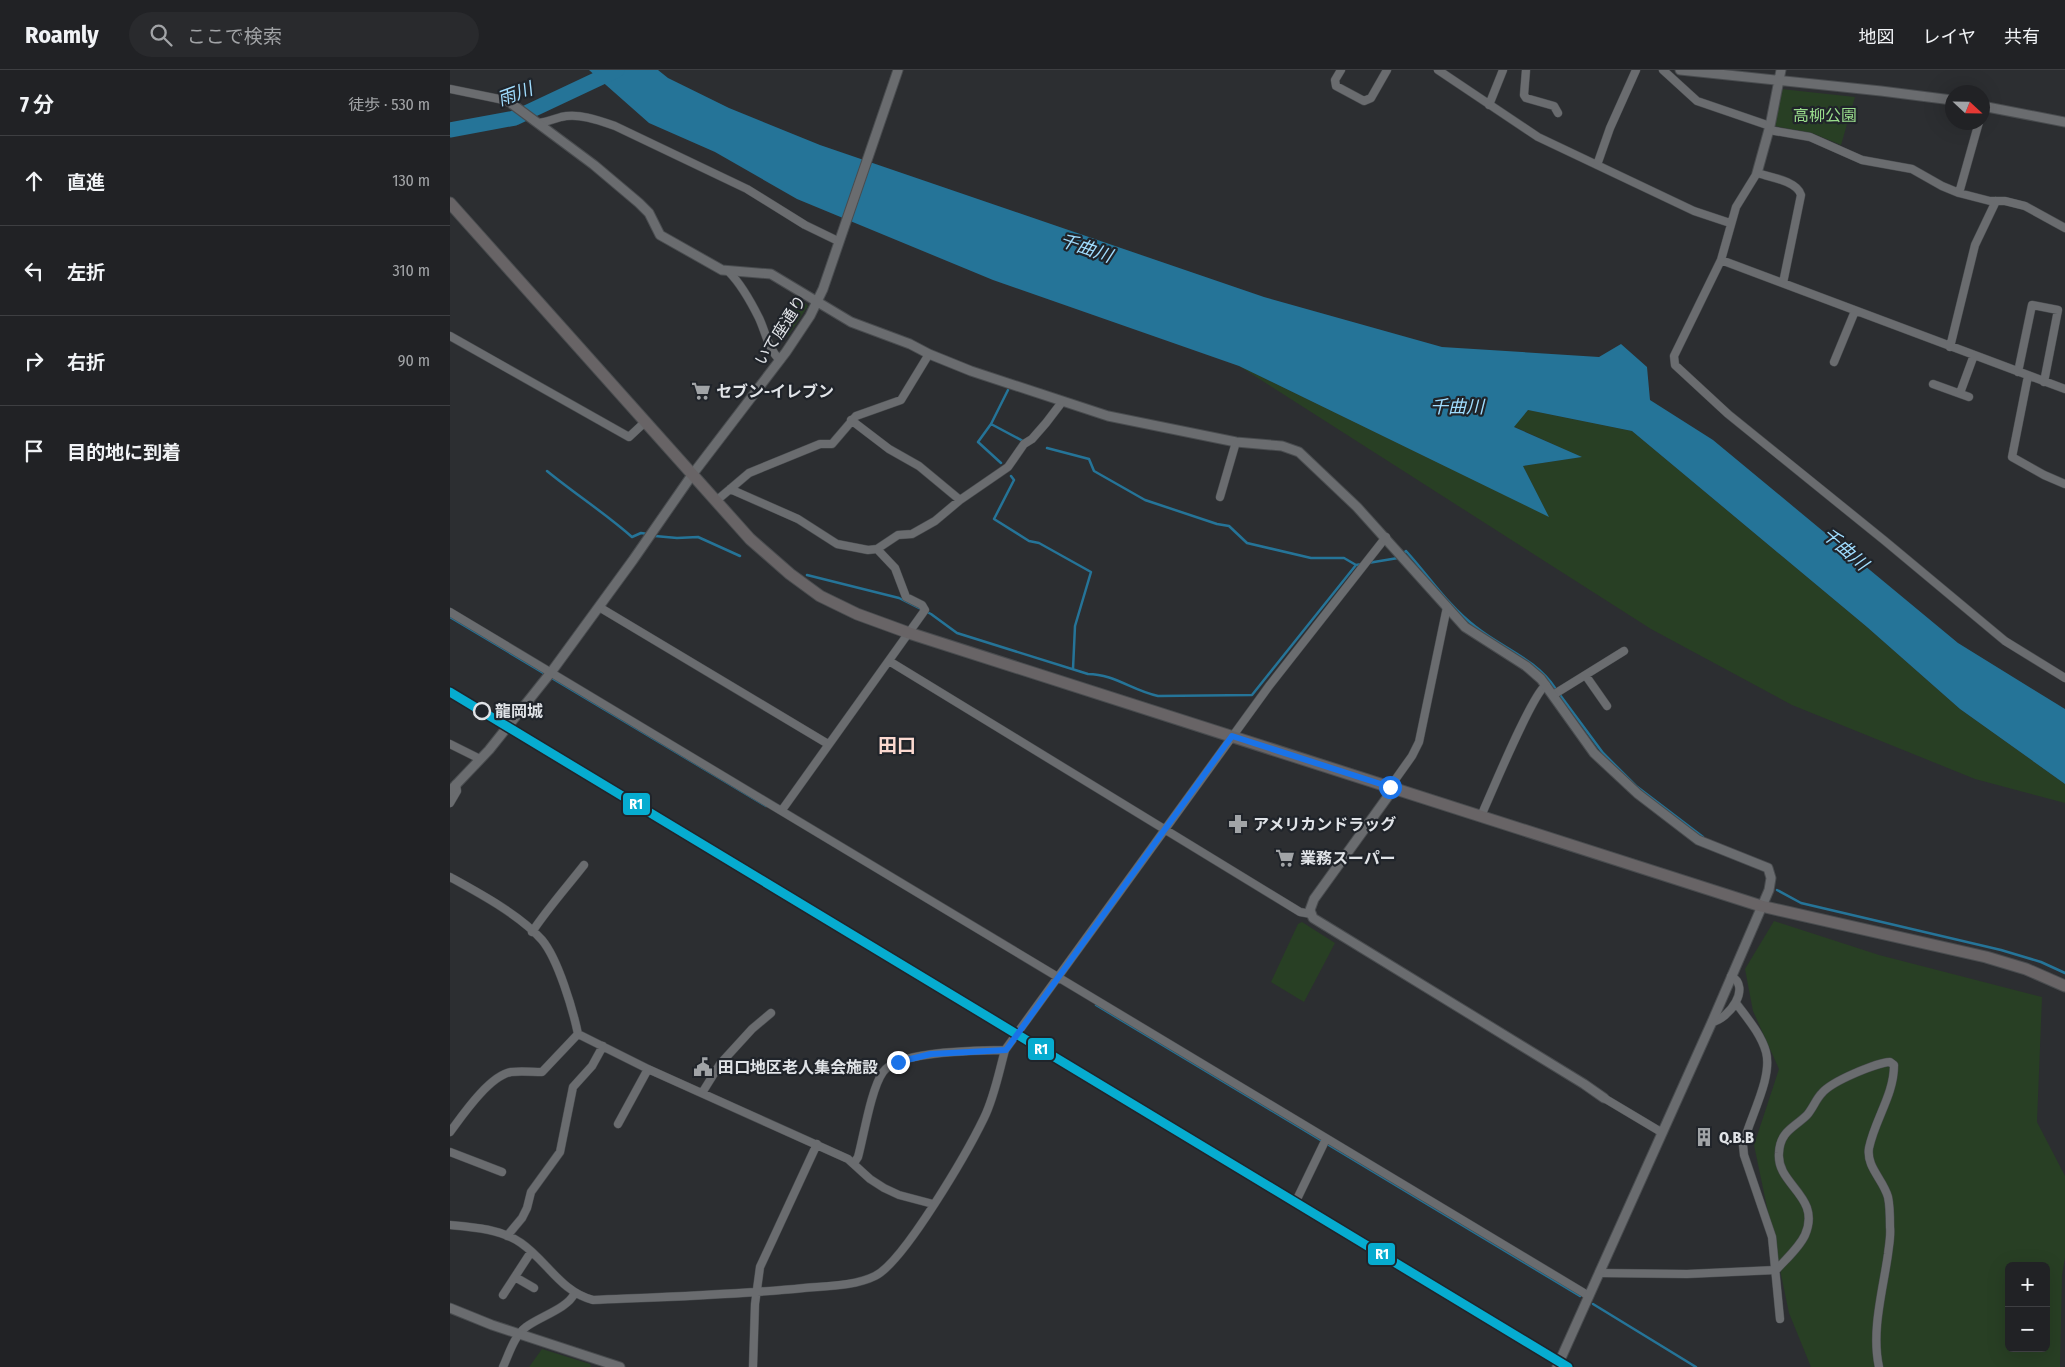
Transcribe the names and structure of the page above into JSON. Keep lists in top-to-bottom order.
{
  "streets": {
    "street": ["いて座通り"]
  },
  "districts": ["田口"],
  "water": ["雨川", "千曲川"],
  "parks": ["高柳公園"],
  "places": {
    "supermarket": ["セブン-イレブン", "業務スーパー"],
    "other": ["龍岡城"],
    "pharmacy": ["アメリカンドラッグ"],
    "public building": ["田口地区老人集会施設"],
    "building": ["Q.B.B"]
  },
  "lines": ["transit line R1"],
  "north": "right",
  "page": {
    "header": "Roamly",
    "search": "ここで検索",
    "nav": ["地図", "レイヤ", "共有"],
    "heading": ["7 分", "徒歩 · 530 m"],
    "list": [
      ["直進", "130 m"],
      ["左折", "310 m"],
      ["右折", "90 m"],
      "目的地に到着"
    ],
    "map_buttons": ["+", "−"]
  }
}
